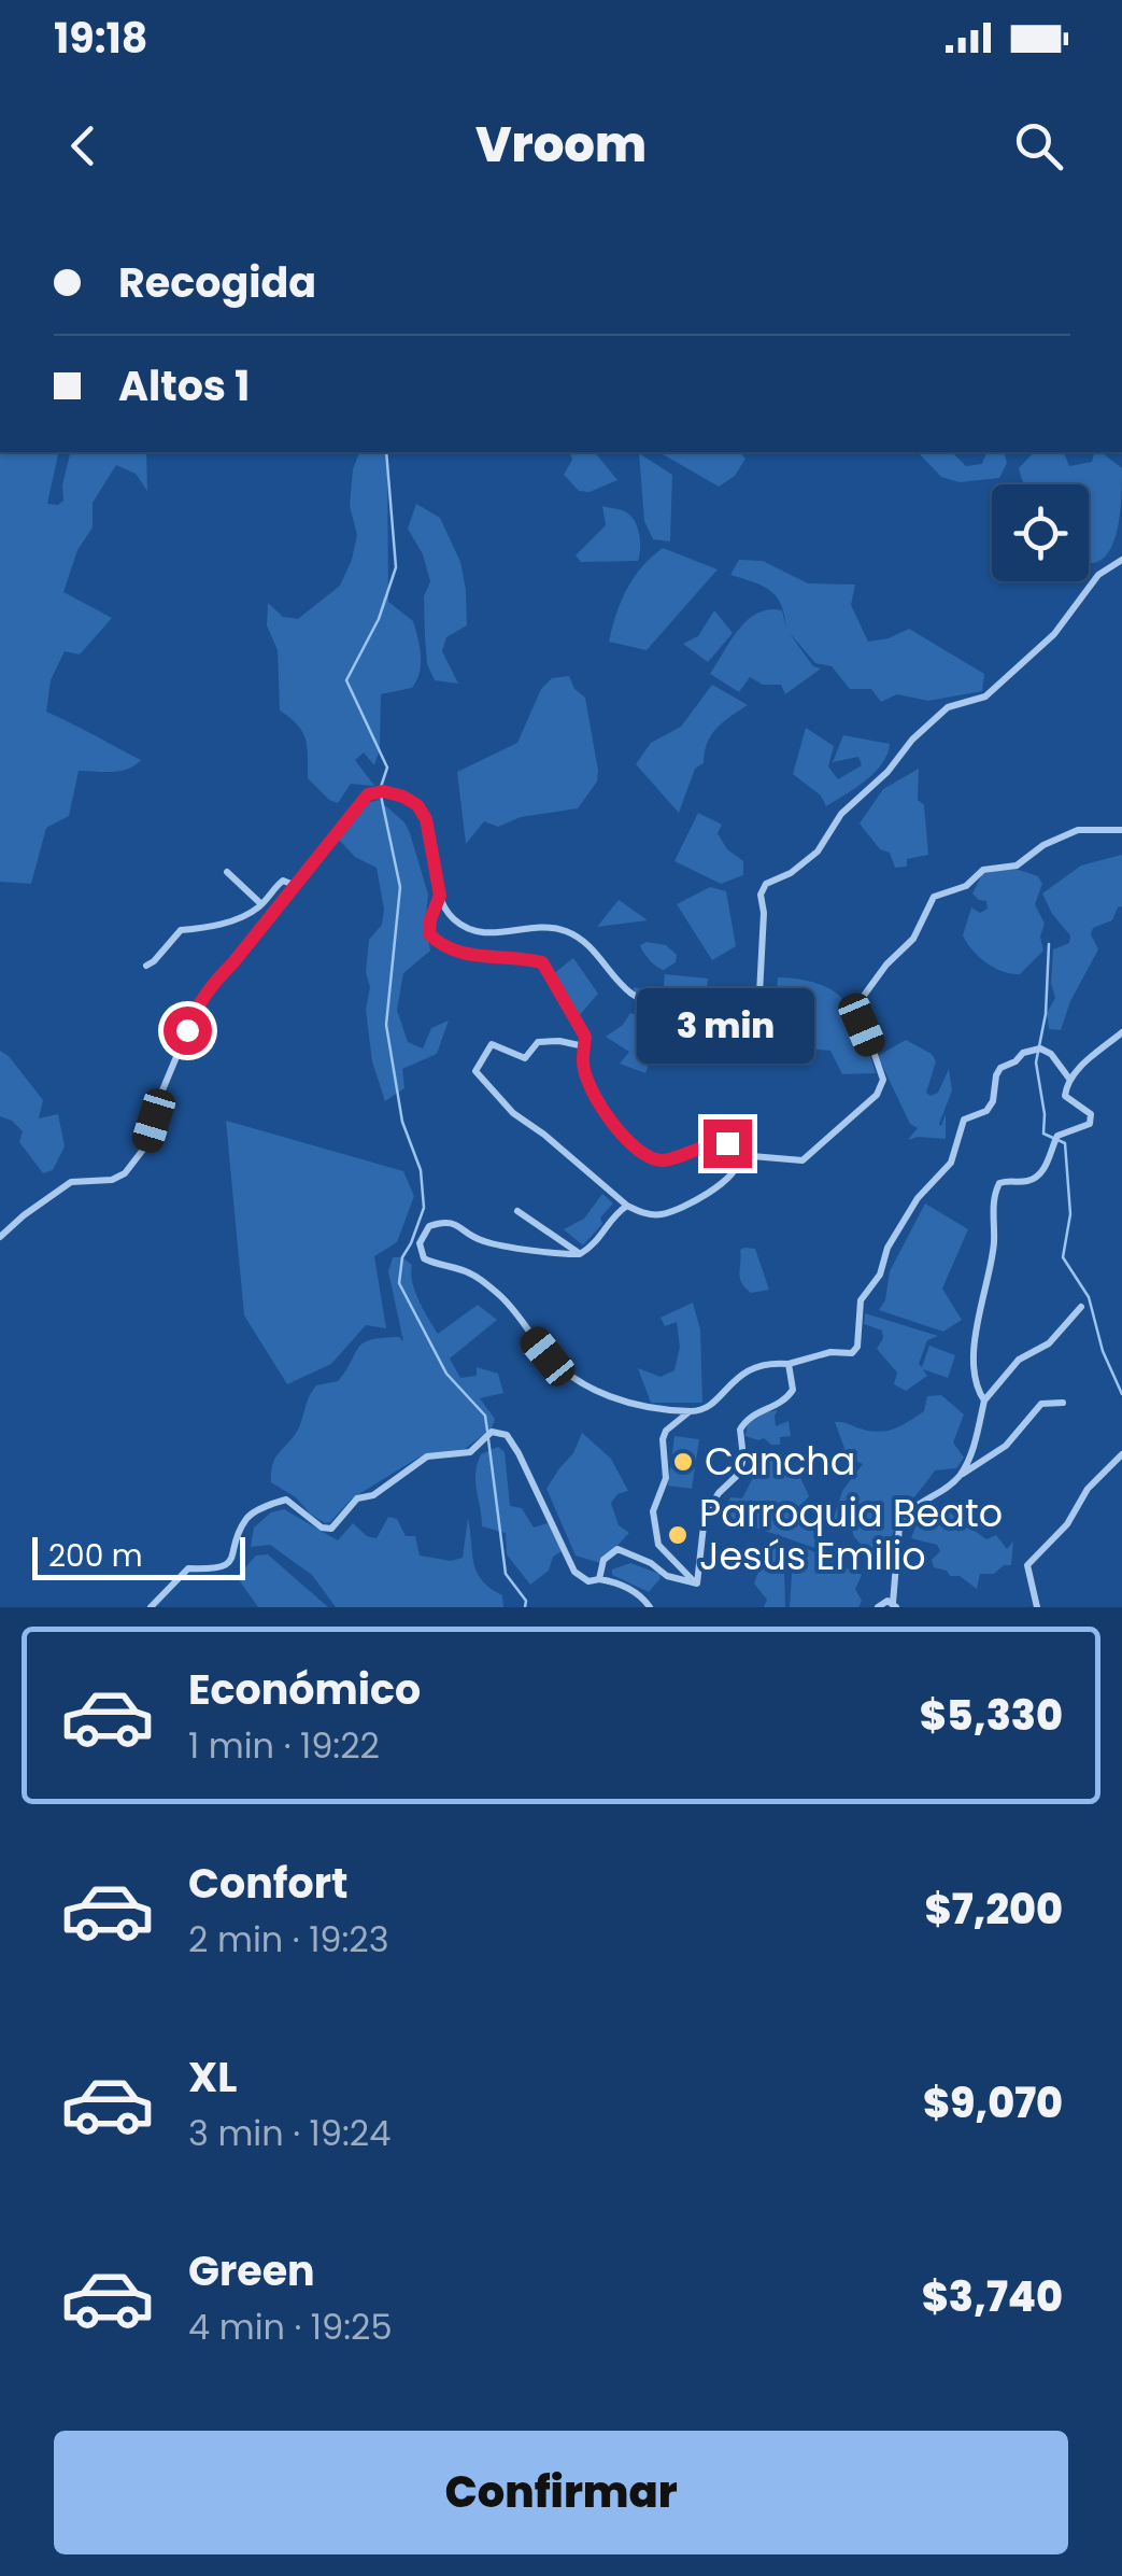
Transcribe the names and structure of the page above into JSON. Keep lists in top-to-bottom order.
{
  "places": ["Cancha", "Parroquia Beato Jesús Emilio"],
  "scale_bar": "200 m",
  "page": {
    "status": "19:18",
    "header": "Vroom",
    "banner": ["Recogida", "Altos 1"],
    "bubble": "3 min",
    "scale": "200 m",
    "list": [
      {
        "name": "Económico",
        "note": "1 min · 19:22",
        "value": "$5,330"
      },
      {
        "name": "Confort",
        "note": "2 min · 19:23",
        "value": "$7,200"
      },
      {
        "name": "XL",
        "note": "3 min · 19:24",
        "value": "$9,070"
      },
      {
        "name": "Green",
        "note": "4 min · 19:25",
        "value": "$3,740"
      }
    ],
    "buttons": "Confirmar"
  }
}
